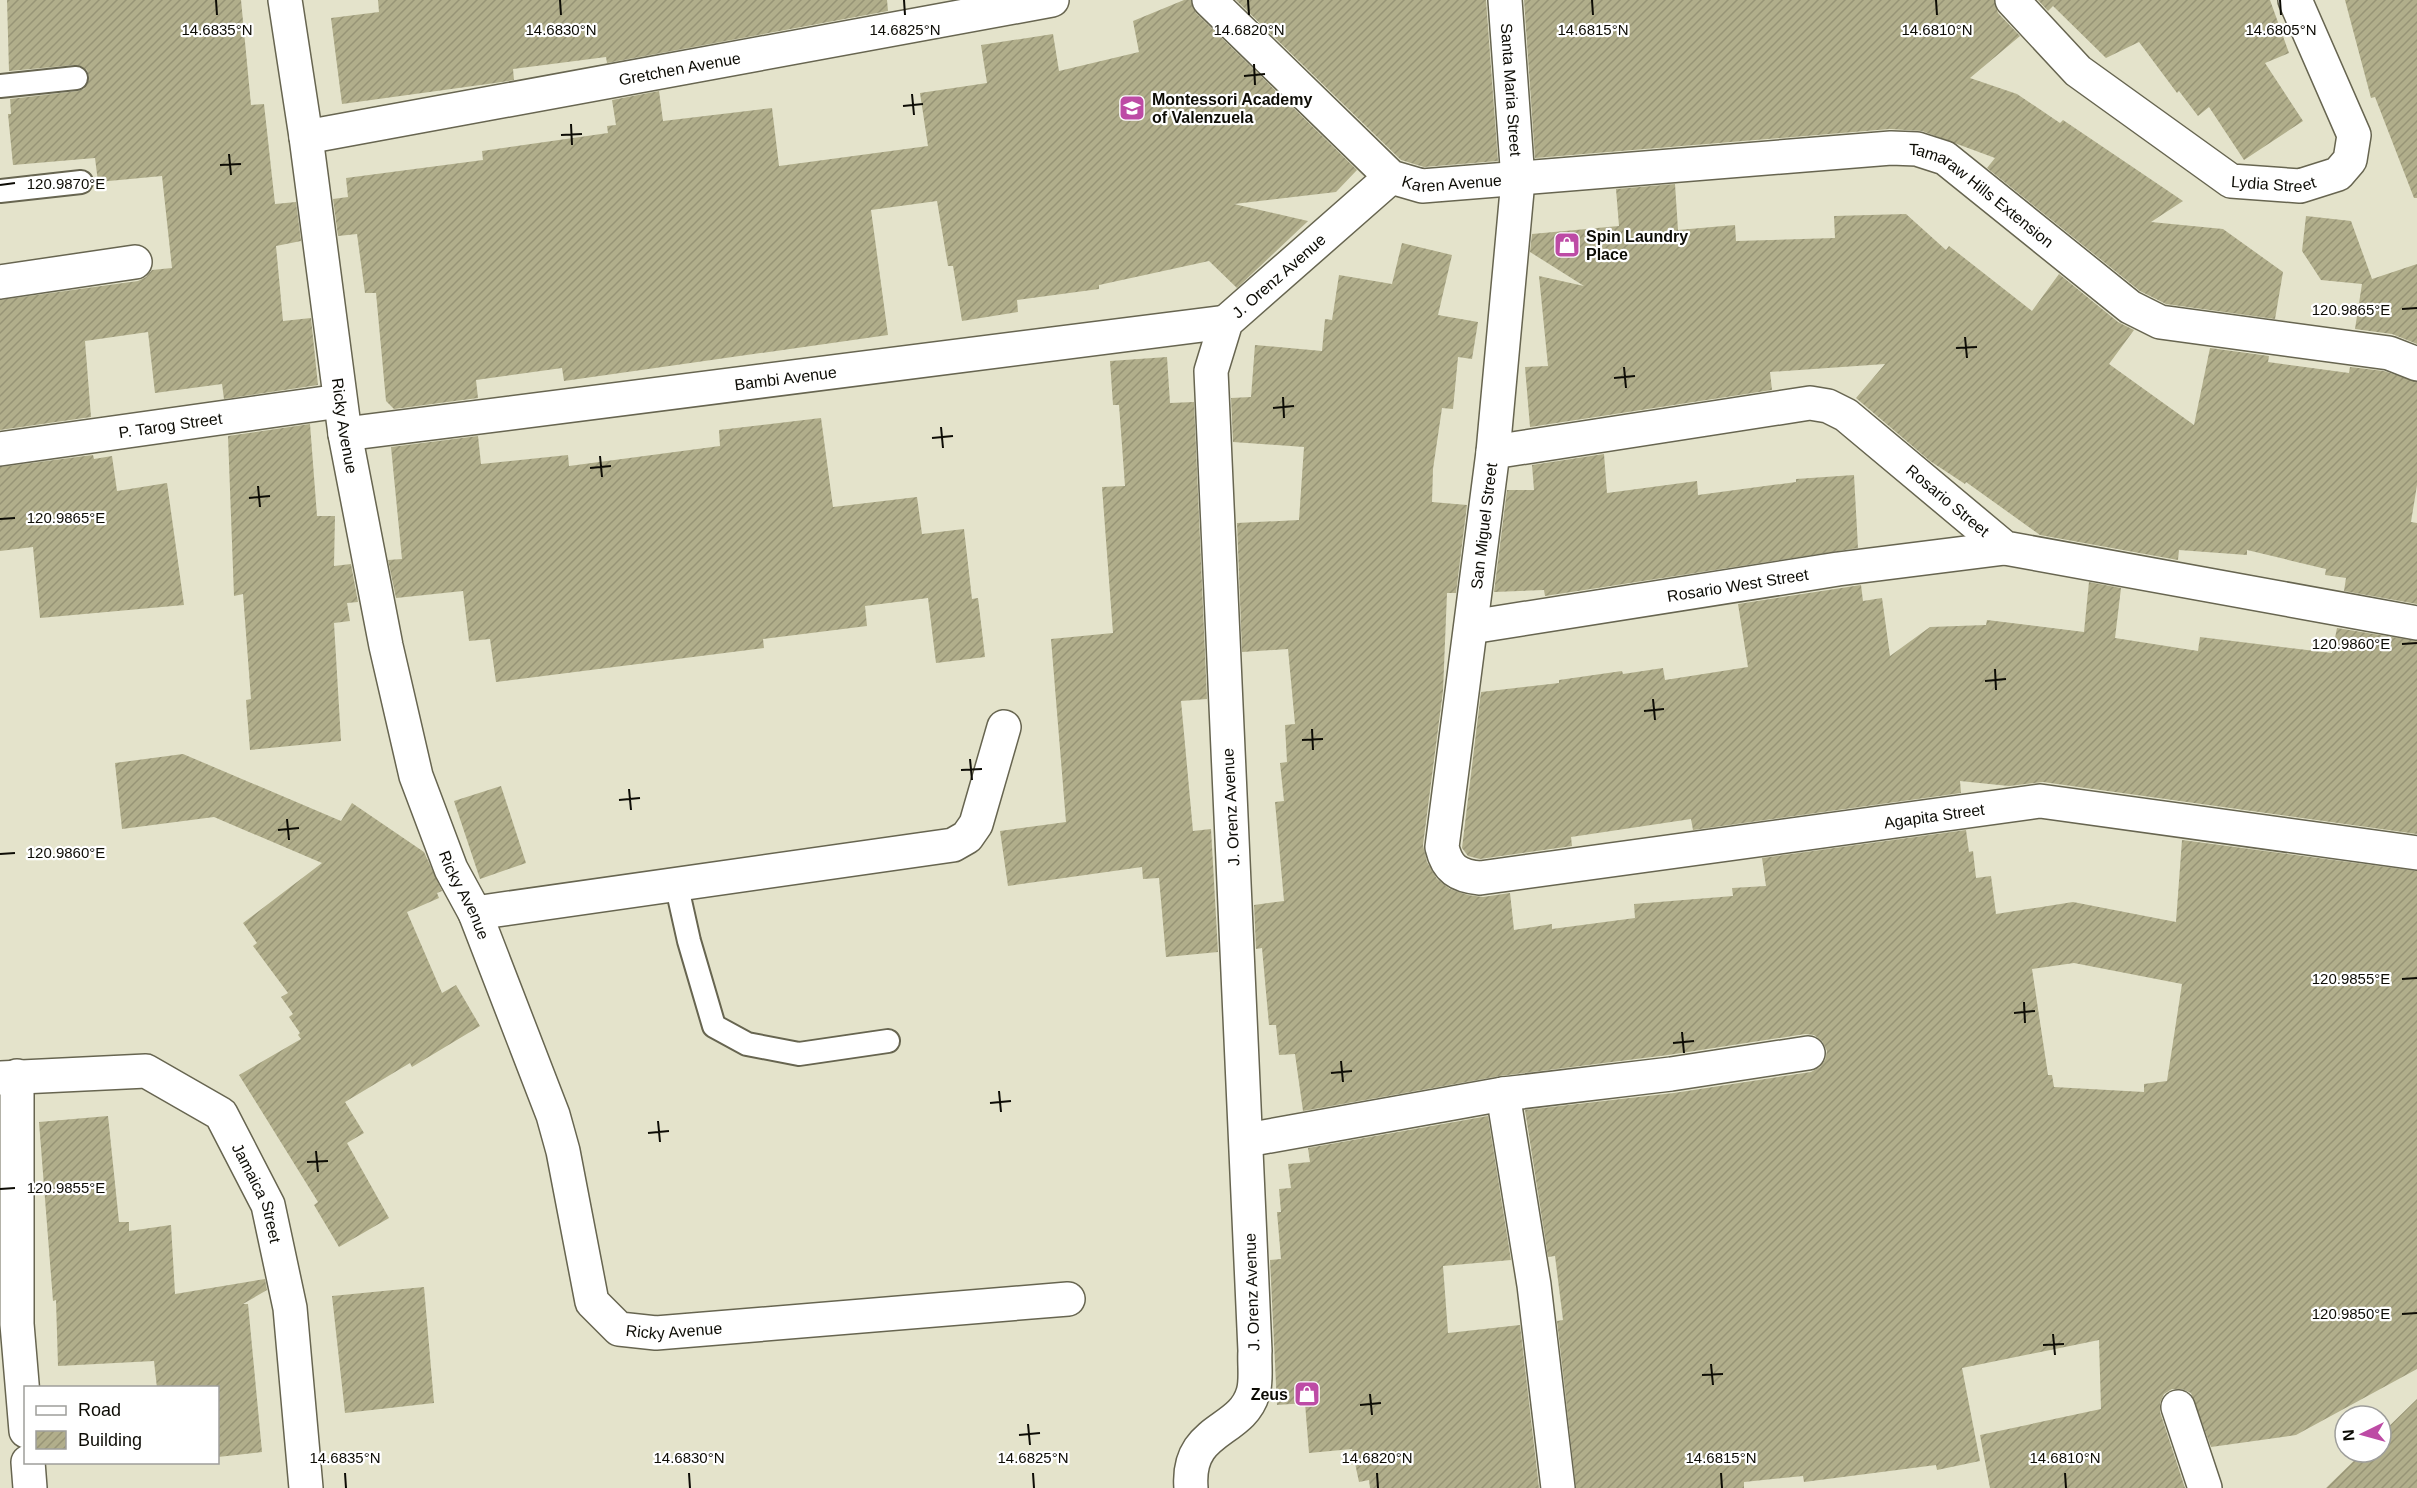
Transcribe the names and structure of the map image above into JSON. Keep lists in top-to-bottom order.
{
  "streets": {
    "street": [
      "Gretchen Avenue",
      "Santa Maria Street",
      "Lydia Street",
      "Karen Avenue",
      "Tamaraw Hills Extension",
      "J. Orenz Avenue",
      "Bambi Avenue",
      "P. Tarog Street",
      "Ricky Avenue",
      "Rosario Street",
      "San Miguel Street",
      "Rosario West Street",
      "Agapita Street",
      "Jamaica Street"
    ]
  },
  "crossings": [
    ["Gretchen Avenue", "Ricky Avenue"],
    ["Santa Maria Street", "Karen Avenue"],
    ["Santa Maria Street", "Tamaraw Hills Extension"],
    ["Santa Maria Street", "San Miguel Street"],
    ["Karen Avenue", "Tamaraw Hills Extension"],
    ["Karen Avenue", "J. Orenz Avenue"],
    ["Karen Avenue", "San Miguel Street"],
    ["Tamaraw Hills Extension", "San Miguel Street"],
    ["J. Orenz Avenue", "Bambi Avenue"],
    ["Bambi Avenue", "Ricky Avenue"],
    ["P. Tarog Street", "Ricky Avenue"],
    ["Rosario Street", "San Miguel Street"],
    ["Rosario Street", "Rosario West Street"],
    ["San Miguel Street", "Rosario West Street"],
    ["San Miguel Street", "Agapita Street"]
  ],
  "places": {
    "school or university": ["Montessori Academy of Valenzuela"],
    "shop": ["Spin Laundry Place", "Zeus"]
  },
  "legend": ["Road", "Building"],
  "north": "left",
  "coordinates": [
    "14.6835°N",
    "14.6830°N",
    "14.6825°N",
    "14.6820°N",
    "14.6815°N",
    "14.6810°N",
    "14.6805°N",
    "120.9870°E",
    "120.9865°E",
    "120.9860°E",
    "120.9855°E",
    "120.9850°E"
  ]
}
